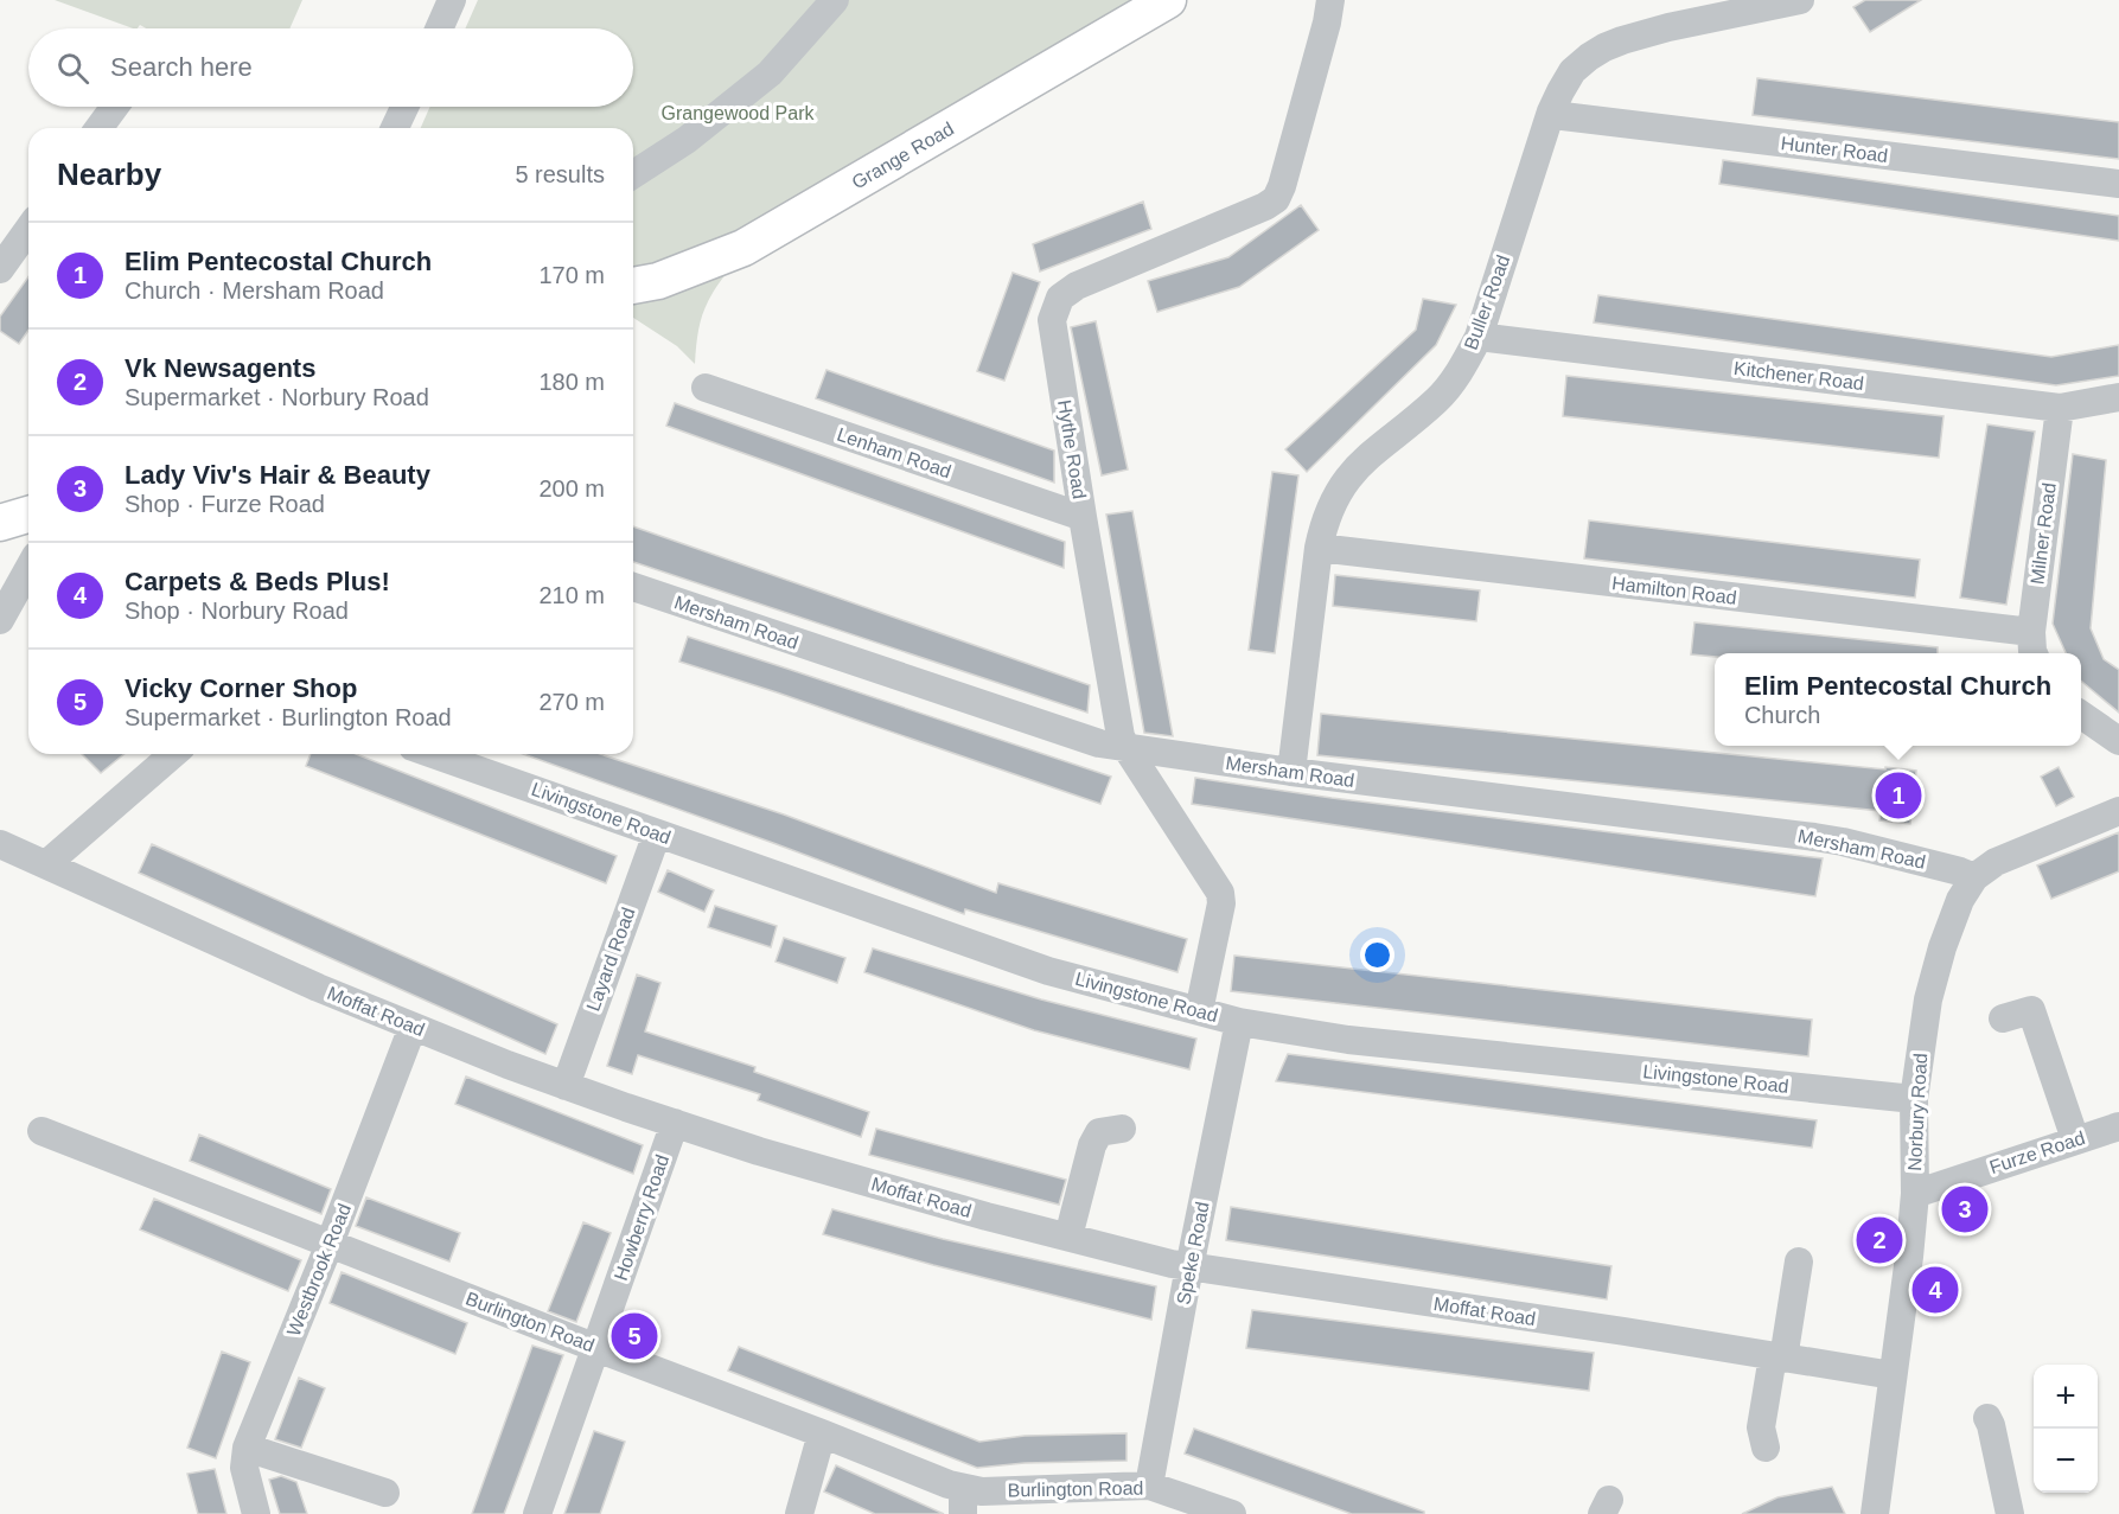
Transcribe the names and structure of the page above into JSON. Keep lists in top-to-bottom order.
{
  "streets": {
    "main road": ["Grange Road"],
    "street": [
      "Hunter Road",
      "Buller Road",
      "Kitchener Road",
      "Hythe Road",
      "Lenham Road",
      "Milner Road",
      "Hamilton Road",
      "Mersham Road",
      "Livingstone Road",
      "Layard Road",
      "Moffat Road",
      "Norbury Road",
      "Furze Road",
      "Howberry Road",
      "Speke Road",
      "Westbrook Road",
      "Burlington Road"
    ]
  },
  "crossings": [
    ["Hunter Road", "Buller Road"],
    ["Buller Road", "Kitchener Road"],
    ["Buller Road", "Hamilton Road"],
    ["Buller Road", "Mersham Road"],
    ["Kitchener Road", "Milner Road"],
    ["Hythe Road", "Lenham Road"],
    ["Hythe Road", "Mersham Road"],
    ["Hythe Road", "Livingstone Road"],
    ["Milner Road", "Hamilton Road"],
    ["Mersham Road", "Norbury Road"],
    ["Livingstone Road", "Layard Road"],
    ["Livingstone Road", "Norbury Road"],
    ["Livingstone Road", "Speke Road"],
    ["Layard Road", "Moffat Road"],
    ["Moffat Road", "Norbury Road"],
    ["Moffat Road", "Howberry Road"],
    ["Moffat Road", "Speke Road"],
    ["Moffat Road", "Westbrook Road"],
    ["Norbury Road", "Furze Road"],
    ["Howberry Road", "Burlington Road"],
    ["Speke Road", "Burlington Road"],
    ["Westbrook Road", "Burlington Road"]
  ],
  "parks": ["Grangewood Park"],
  "page": {
    "search": "Search here",
    "heading": ["Nearby", "5 results"],
    "list": [
      {
        "mark": "1",
        "name": "Elim Pentecostal Church",
        "note": "Church · Mersham Road",
        "value": "170 m"
      },
      {
        "mark": "2",
        "name": "Vk Newsagents",
        "note": "Supermarket · Norbury Road",
        "value": "180 m"
      },
      {
        "mark": "3",
        "name": "Lady Viv's Hair & Beauty",
        "note": "Shop · Furze Road",
        "value": "200 m"
      },
      {
        "mark": "4",
        "name": "Carpets & Beds Plus!",
        "note": "Shop · Norbury Road",
        "value": "210 m"
      },
      {
        "mark": "5",
        "name": "Vicky Corner Shop",
        "note": "Supermarket · Burlington Road",
        "value": "270 m"
      }
    ],
    "popup": ["Elim Pentecostal Church", "Church"],
    "pins": [
      "1",
      "3",
      "2",
      "4",
      "5"
    ],
    "map_buttons": ["+", "−"]
  }
}
